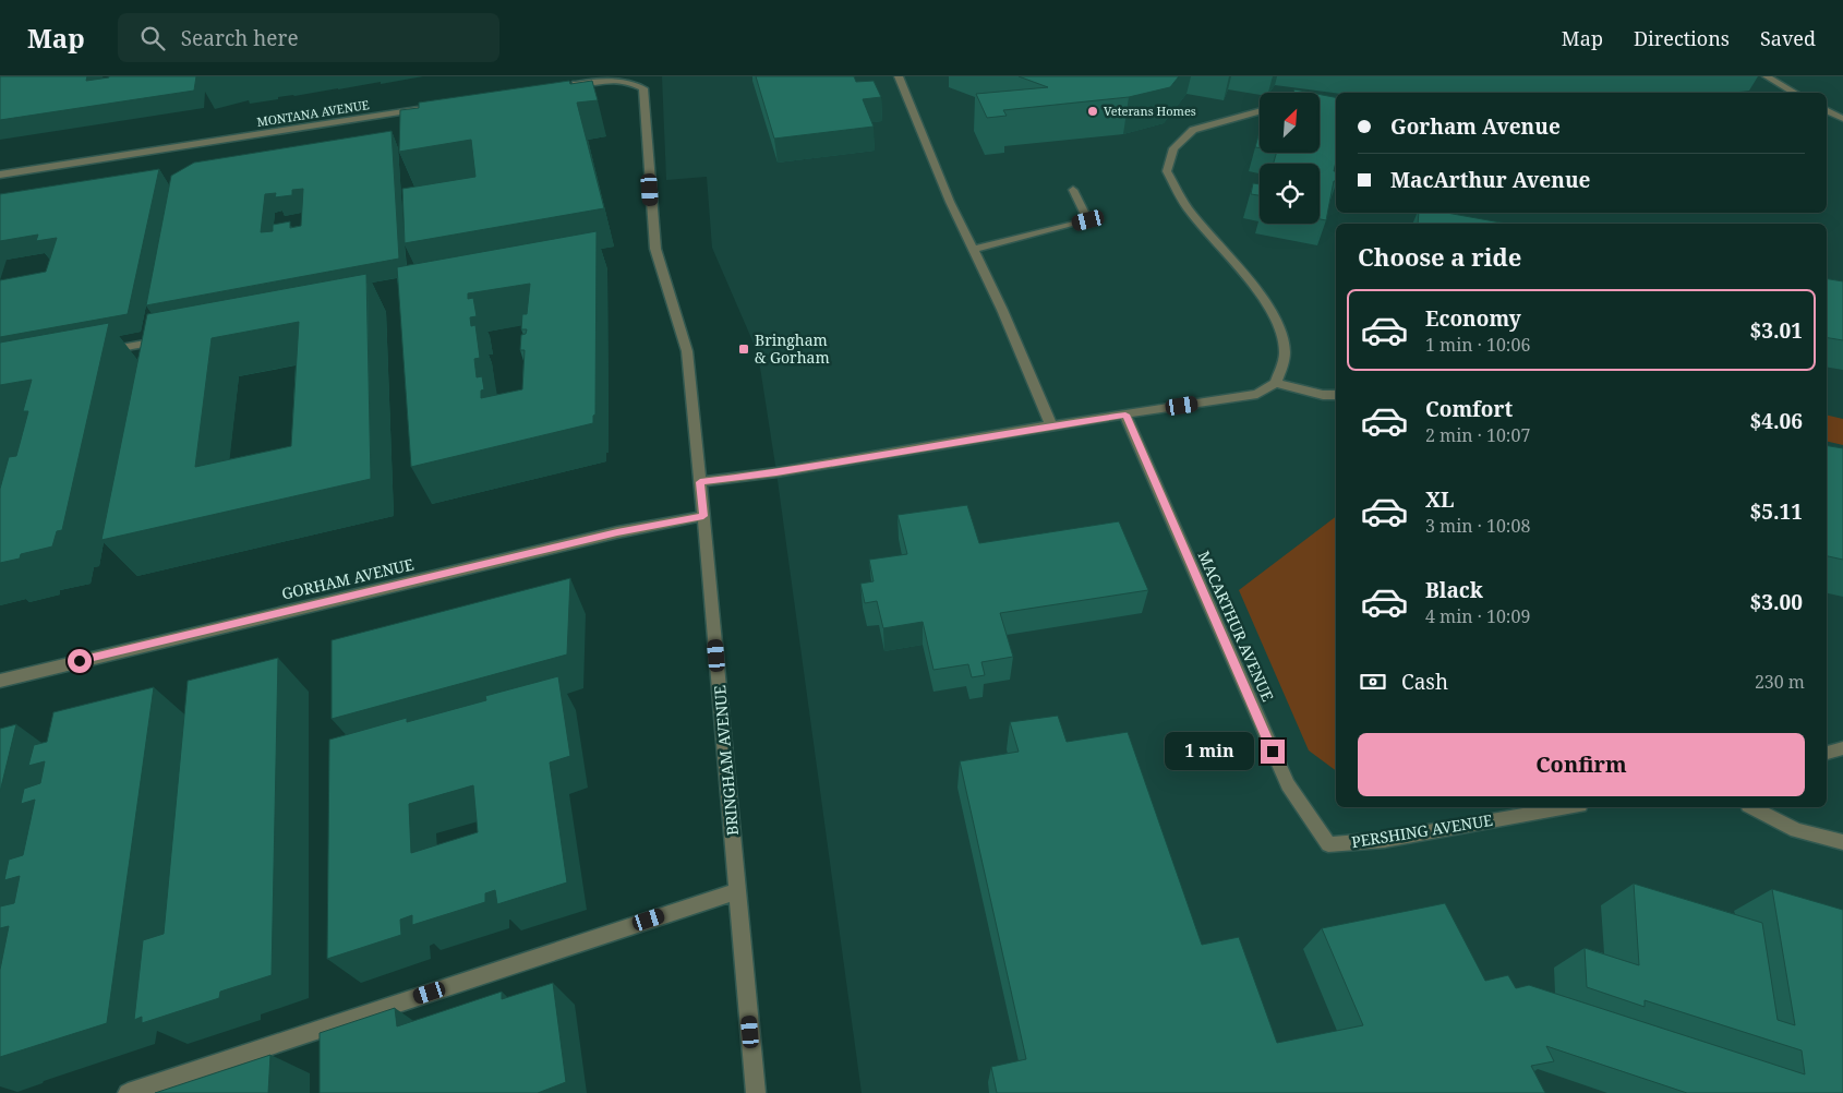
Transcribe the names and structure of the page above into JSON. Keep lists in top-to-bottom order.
{
  "streets": {
    "street": [
      "MONTANA AVENUE",
      "GORHAM AVENUE",
      "MACARTHUR AVENUE",
      "BRINGHAM AVENUE",
      "PERSHING AVENUE"
    ]
  },
  "crossings": [
    ["GORHAM AVENUE", "BRINGHAM AVENUE"],
    ["MACARTHUR AVENUE", "PERSHING AVENUE"]
  ],
  "places": {
    "other": ["Veterans Homes"],
    "transit": ["Bringham & Gorham"]
  },
  "north": "top right",
  "page": {
    "header": "Map",
    "search": "Search here",
    "nav": ["Map", "Directions", "Saved"],
    "banner": ["Gorham Avenue", "MacArthur Avenue"],
    "heading": "Choose a ride",
    "list": [
      {
        "name": "Economy",
        "note": "1 min · 10:06",
        "value": "$3.01"
      },
      {
        "name": "Comfort",
        "note": "2 min · 10:07",
        "value": "$4.06"
      },
      {
        "name": "XL",
        "note": "3 min · 10:08",
        "value": "$5.11"
      },
      {
        "name": "Black",
        "note": "4 min · 10:09",
        "value": "$3.00"
      }
    ],
    "pay": ["Cash", "230 m"],
    "buttons": "Confirm",
    "bubble": "1 min"
  }
}
